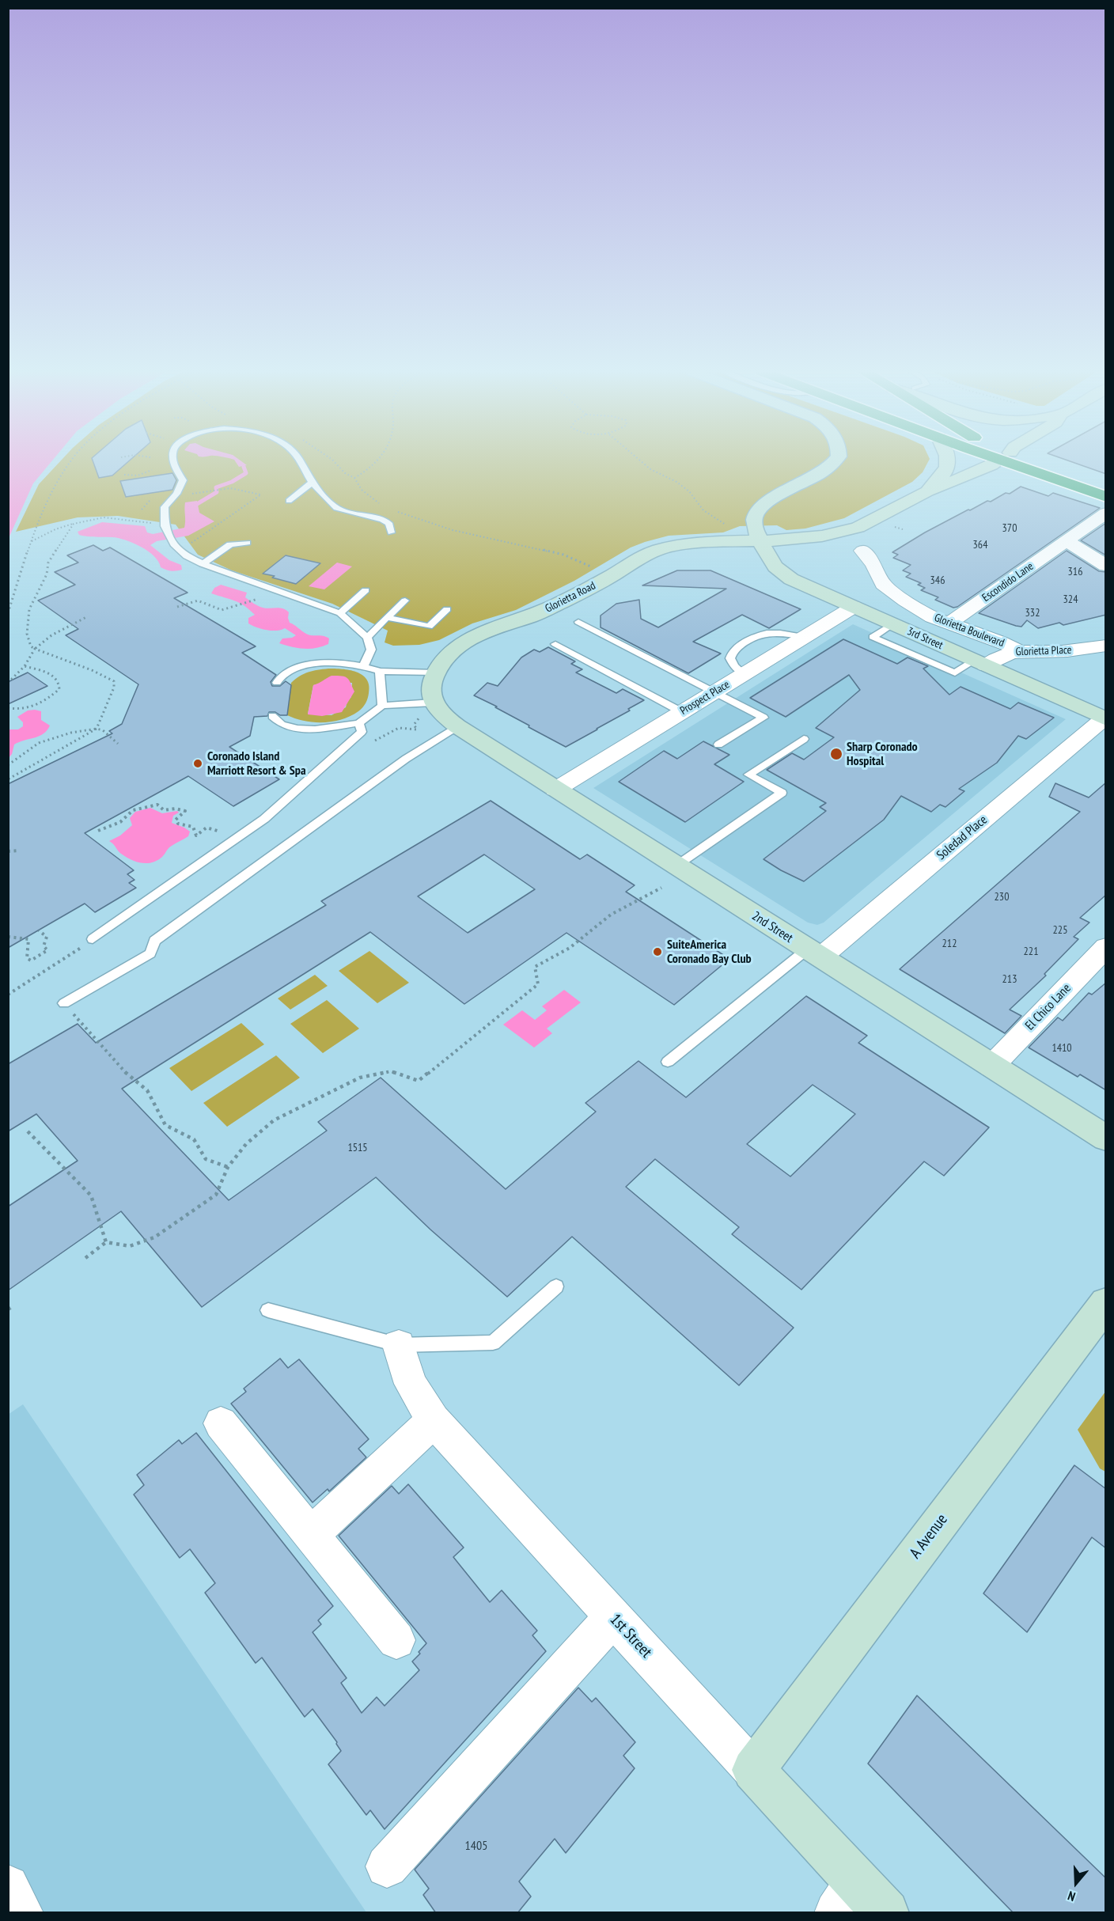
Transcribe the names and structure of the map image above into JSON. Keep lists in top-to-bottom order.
{
  "streets": {
    "main road": [
      "Glorietta Road",
      "3rd Street",
      "2nd Street",
      "A Avenue",
      "1st Street"
    ],
    "street": [
      "Escondido Lane",
      "Glorietta Boulevard",
      "Glorietta Place",
      "Prospect Place",
      "Soledad Place",
      "El Chico Lane"
    ]
  },
  "crossings": [
    ["Escondido Lane", "Glorietta Boulevard"],
    ["Glorietta Road", "3rd Street"],
    ["Glorietta Road", "2nd Street"],
    ["Glorietta Boulevard", "Glorietta Place"],
    ["3rd Street", "Glorietta Place"],
    ["3rd Street", "Prospect Place"],
    ["3rd Street", "Soledad Place"],
    ["Prospect Place", "2nd Street"],
    ["Soledad Place", "2nd Street"],
    ["2nd Street", "El Chico Lane"],
    ["A Avenue", "1st Street"]
  ],
  "places": ["Sharp Coronado Hospital", "Coronado Island Marriott Resort & Spa", "SuiteAmerica Coronado Bay Club"],
  "house_numbers": [
    "370",
    "364",
    "316",
    "346",
    "324",
    "332",
    "230",
    "225",
    "212",
    "221",
    "213",
    "1410",
    "1515",
    "1405"
  ],
  "north": "bottom"
}
